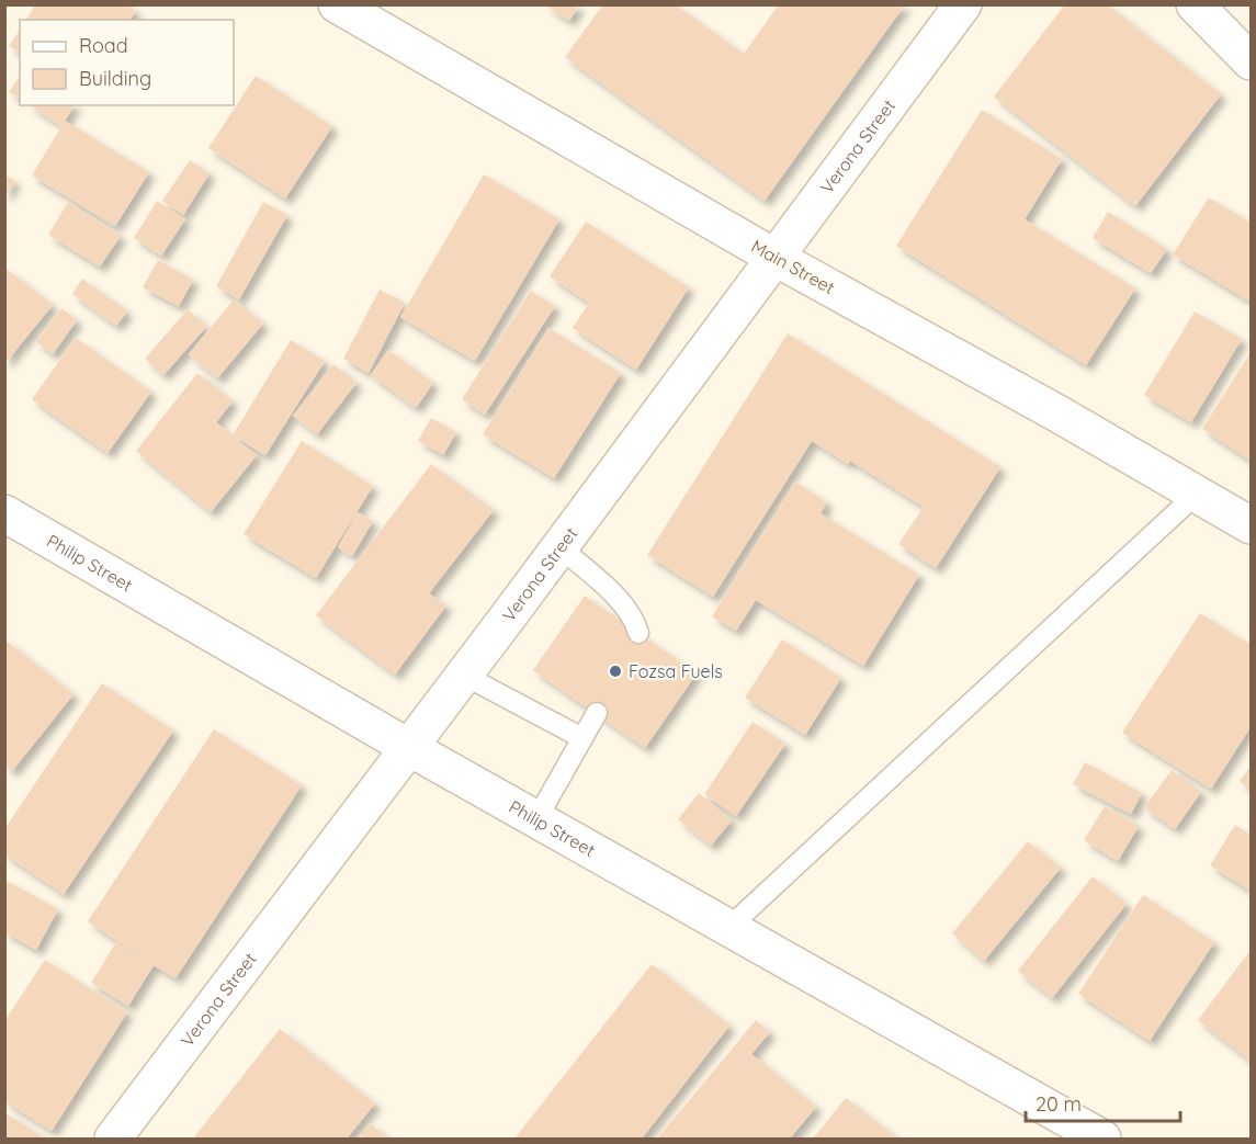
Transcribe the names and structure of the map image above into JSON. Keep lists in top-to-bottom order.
{
  "streets": {
    "main road": ["Verona Street", "Main Street", "Philip Street"]
  },
  "crossings": [
    ["Verona Street", "Main Street"],
    ["Verona Street", "Philip Street"]
  ],
  "places": ["Fozsa Fuels"],
  "legend": ["Road", "Building"],
  "scale_bar": "20 m"
}
